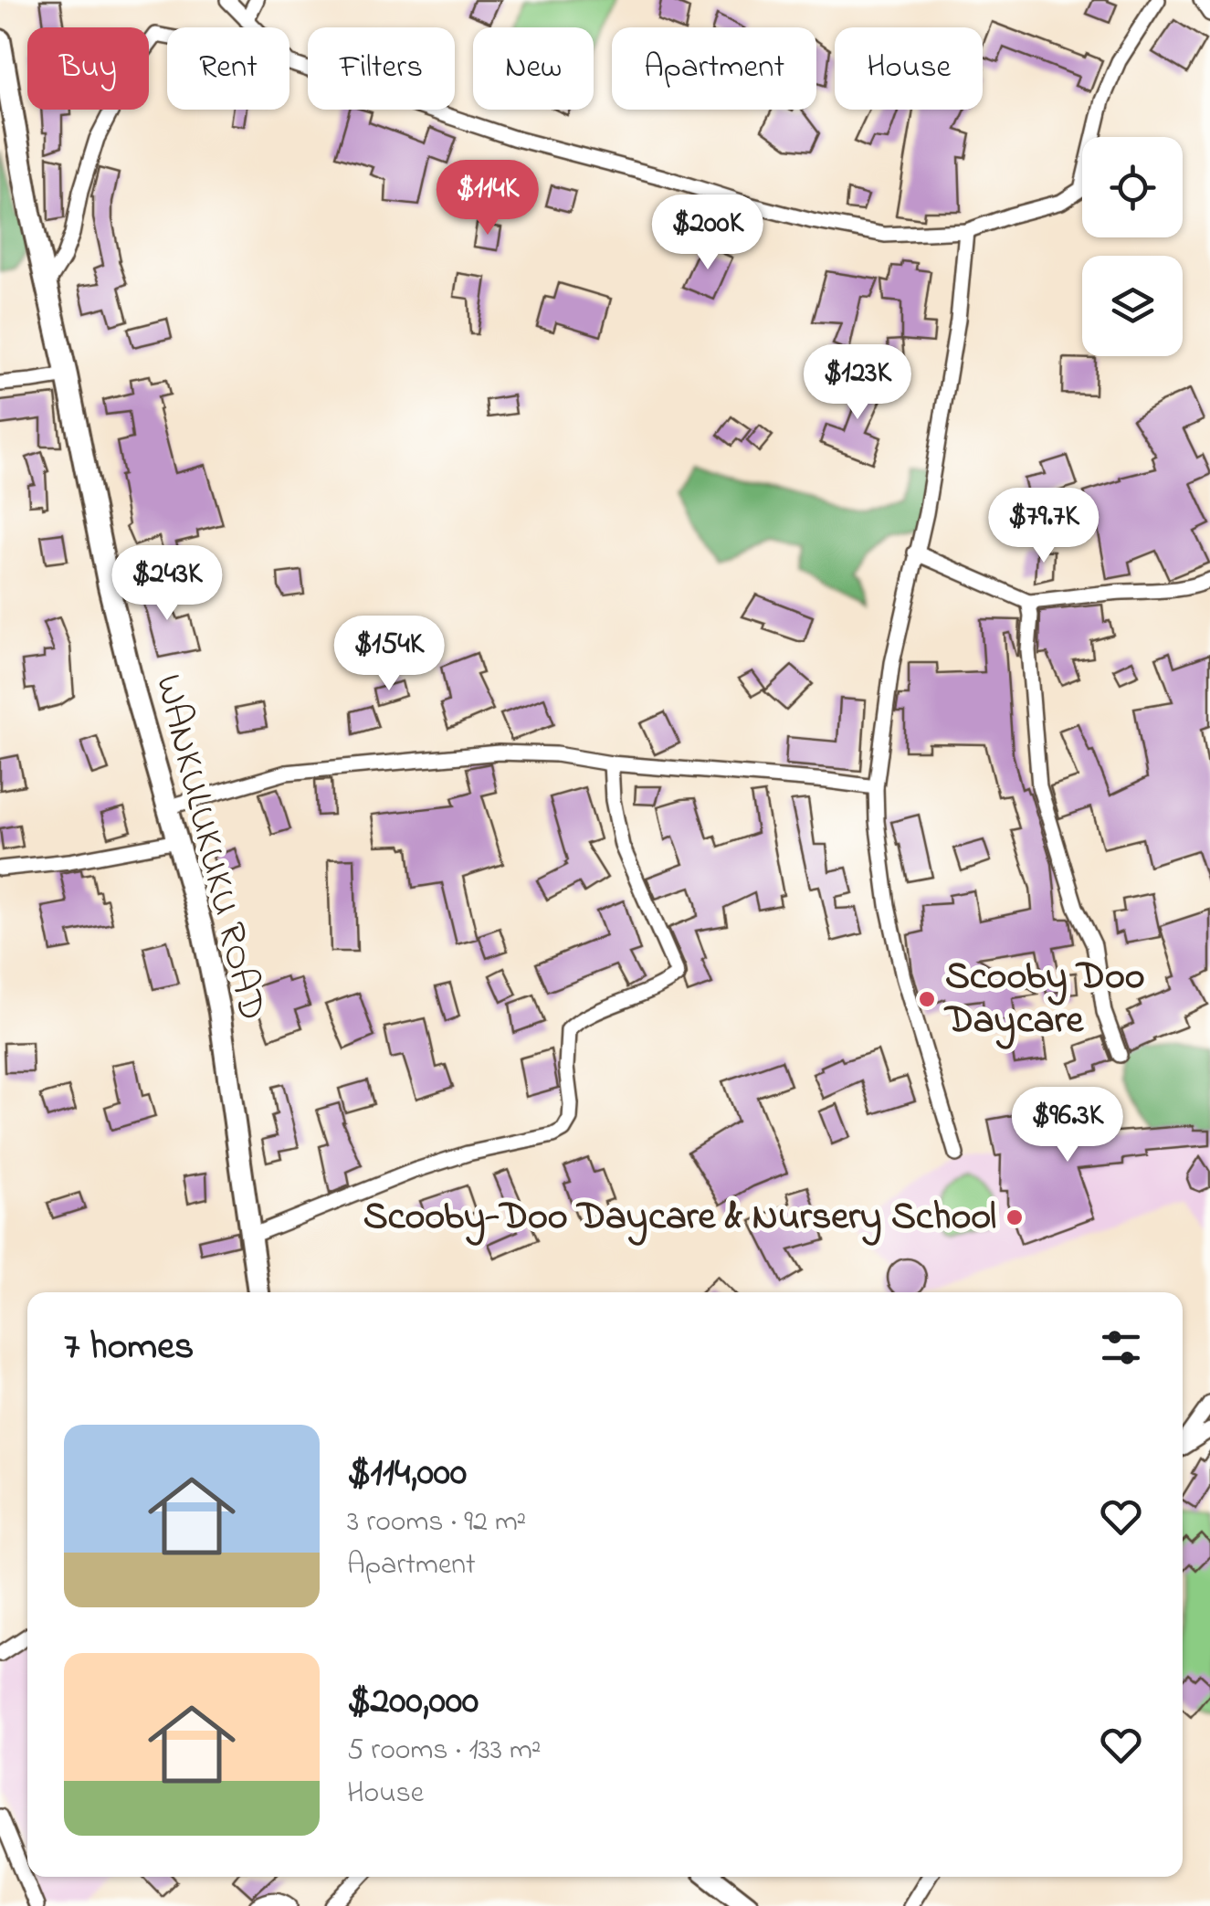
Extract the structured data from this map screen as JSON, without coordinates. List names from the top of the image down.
{
  "streets": {
    "main road": ["WANKULUKUKU ROAD"]
  },
  "places": ["Scooby Doo Daycare", "Scooby-Doo Daycare & Nursery School"],
  "page": {
    "chip": [
      "Buy",
      "Rent",
      "Filters",
      "New",
      "Apartment",
      "House"
    ],
    "price": [
      "$114K",
      "$200K",
      "$123K",
      "$79.7K",
      "$243K",
      "$154K",
      "$96.3K"
    ],
    "heading": "7 homes",
    "list": [
      {
        "name": "$114,000",
        "note": "3 rooms · 92 m² · Apartment"
      },
      {
        "name": "$200,000",
        "note": "5 rooms · 133 m² · House"
      }
    ]
  }
}
